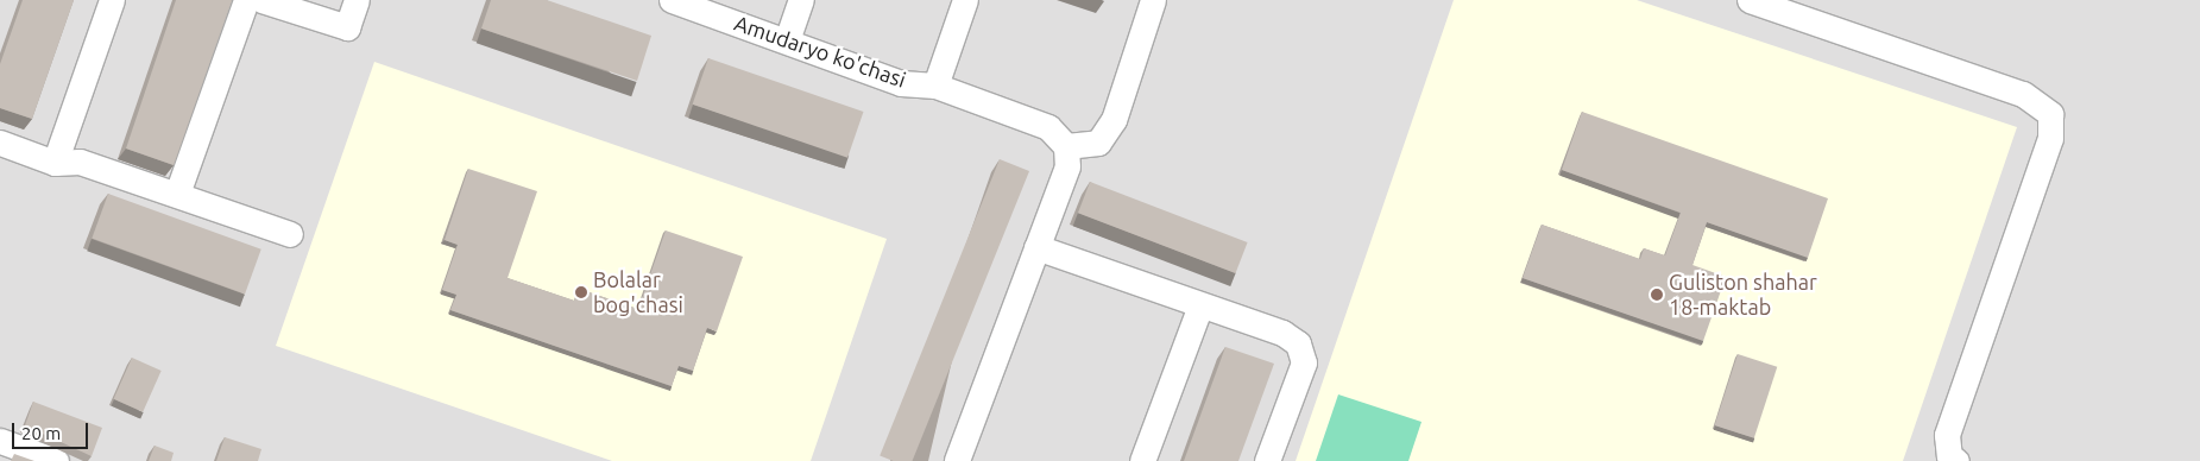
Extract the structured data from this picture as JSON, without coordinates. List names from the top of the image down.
{
  "streets": {
    "street": ["Amudaryo ko'chasi"]
  },
  "places": ["Bolalar bog'chasi", "Guliston shahar 18-maktab"],
  "scale_bar": "20 m"
}
